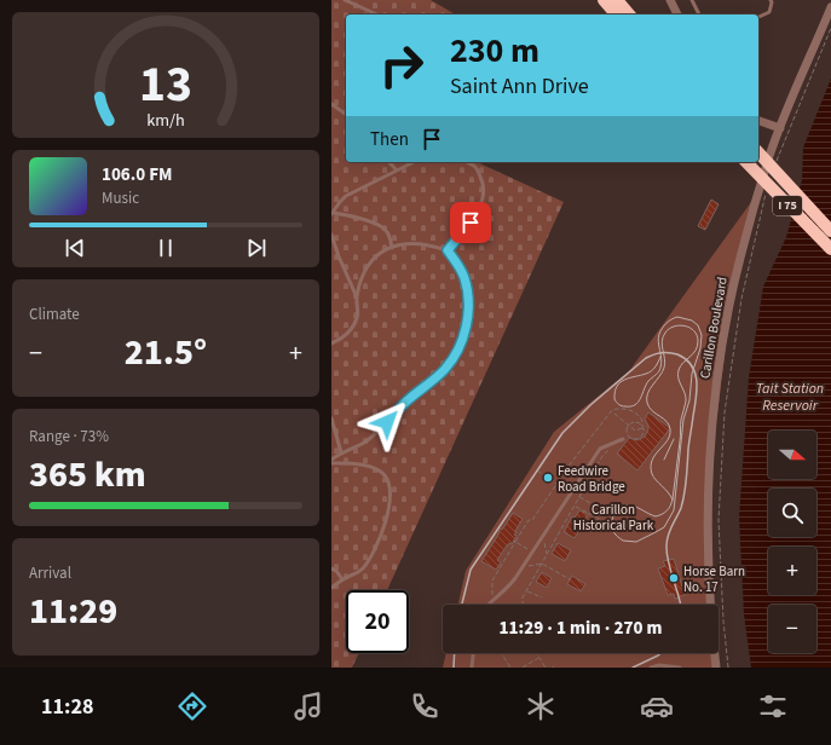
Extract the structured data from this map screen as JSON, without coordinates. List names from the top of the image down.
{
  "streets": {
    "highway": ["I 75"],
    "street": ["Carillon Boulevard"]
  },
  "water": ["Tait Station Reservoir"],
  "parks": ["Carillon Historical Park"],
  "places": ["Feedwire Road Bridge", "Horse Barn No. 17"],
  "north": "right",
  "page": {
    "turn": ["230 m", "Saint Ann Drive"],
    "then": "Then",
    "song": ["106.0 FM", "Music"],
    "tile": [
      "Climate",
      ["Range · 73%", "365 km"],
      ["Arrival", "11:29"]
    ],
    "heat": ["−", "21.5°", "+"],
    "map_buttons": ["+", "−"],
    "limit": "20",
    "trip": "11:29 · 1 min · 270 m",
    "tabs": "11:28",
    "gauge": ["13", "km/h"]
  }
}
